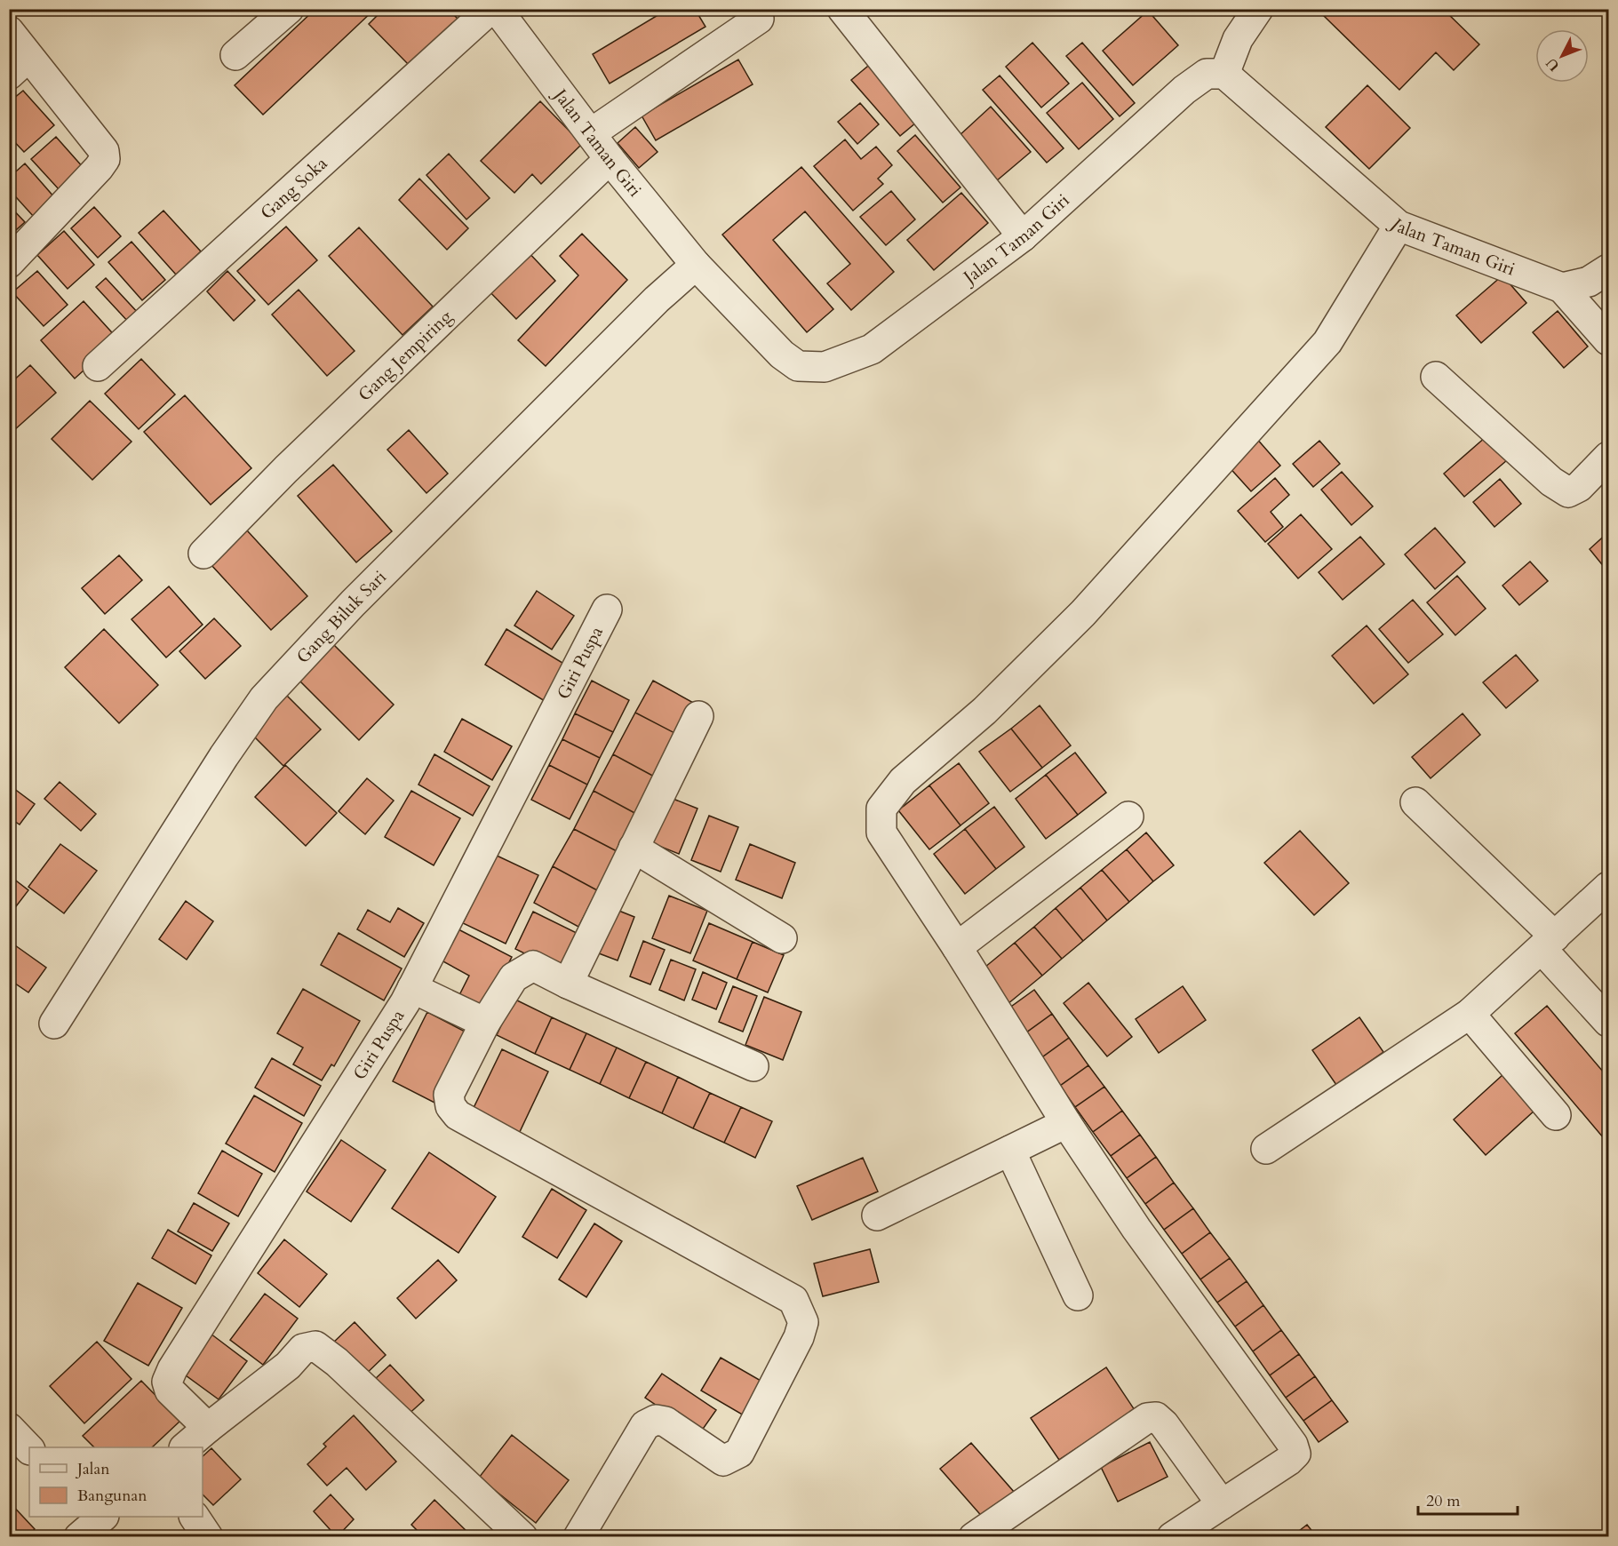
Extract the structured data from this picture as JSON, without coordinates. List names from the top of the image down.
{
  "streets": {
    "street": [
      "Jalan Taman Giri",
      "Gang Soka",
      "Gang Jempiring",
      "Gang Biluk Sari",
      "Giri Puspa"
    ]
  },
  "crossings": [
    ["Jalan Taman Giri", "Gang Jempiring"],
    ["Jalan Taman Giri", "Gang Biluk Sari"]
  ],
  "legend": ["Jalan", "Bangunan"],
  "scale_bar": "20 m",
  "north": "bottom left"
}
